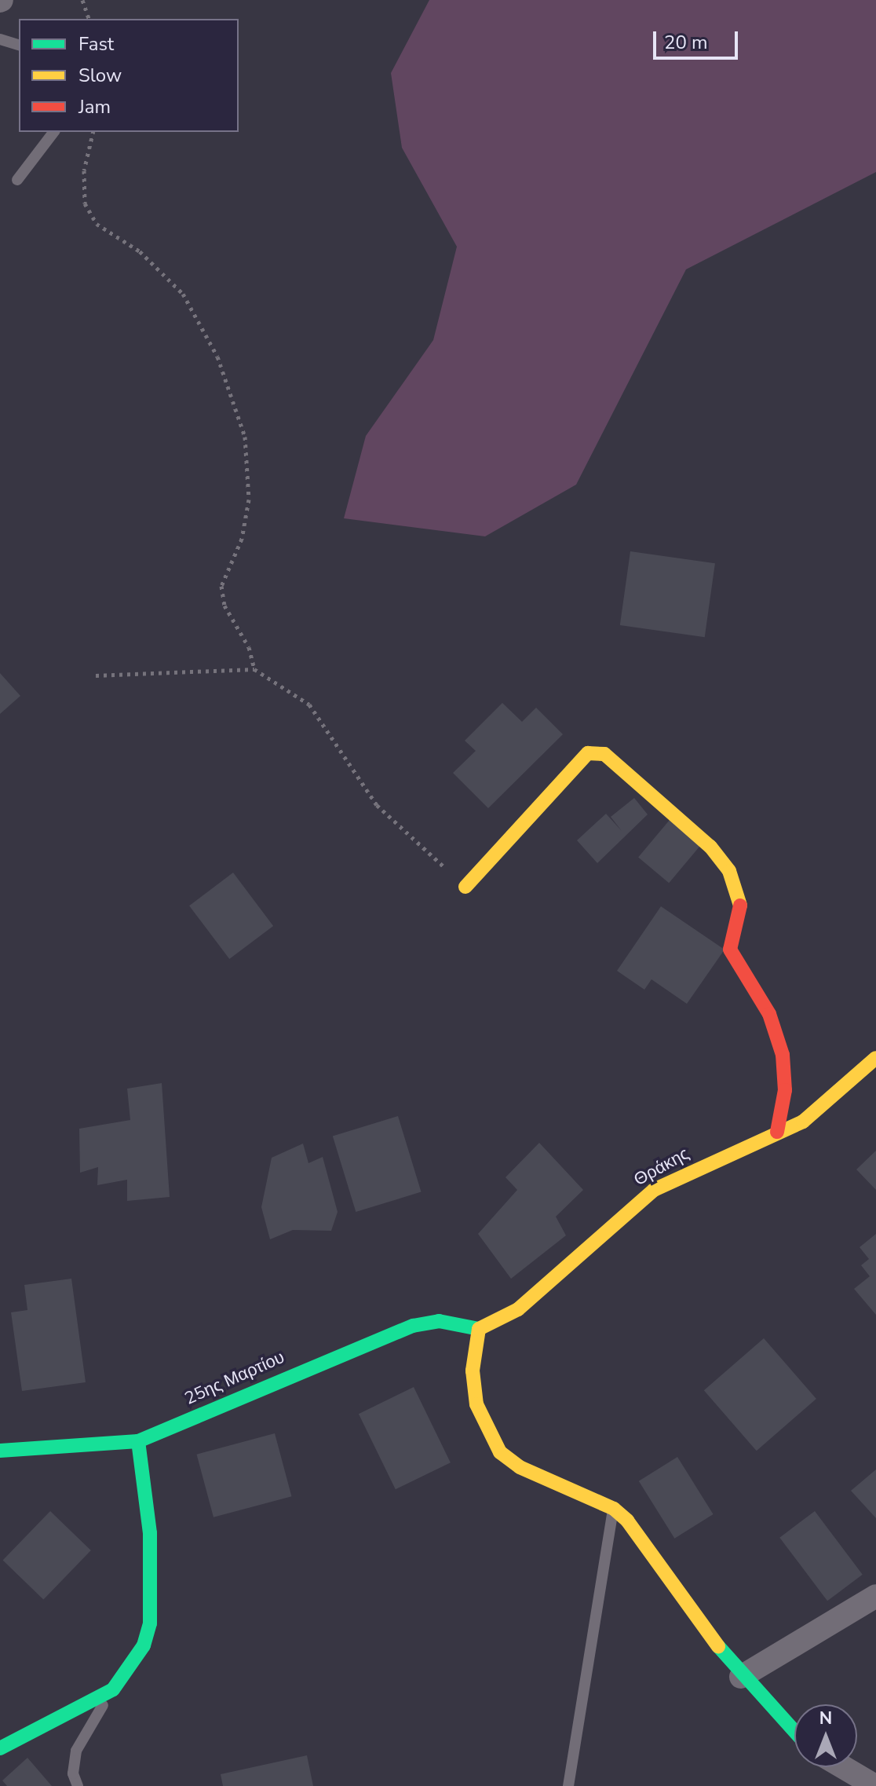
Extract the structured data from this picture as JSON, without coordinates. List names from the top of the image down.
{
  "streets": {
    "street": ["Θράκης", "25ης Μαρτίου"]
  },
  "crossings": [
    ["Θράκης", "25ης Μαρτίου"]
  ],
  "legend": ["Fast", "Slow", "Jam"],
  "scale_bar": "20 m",
  "north": "top"
}
